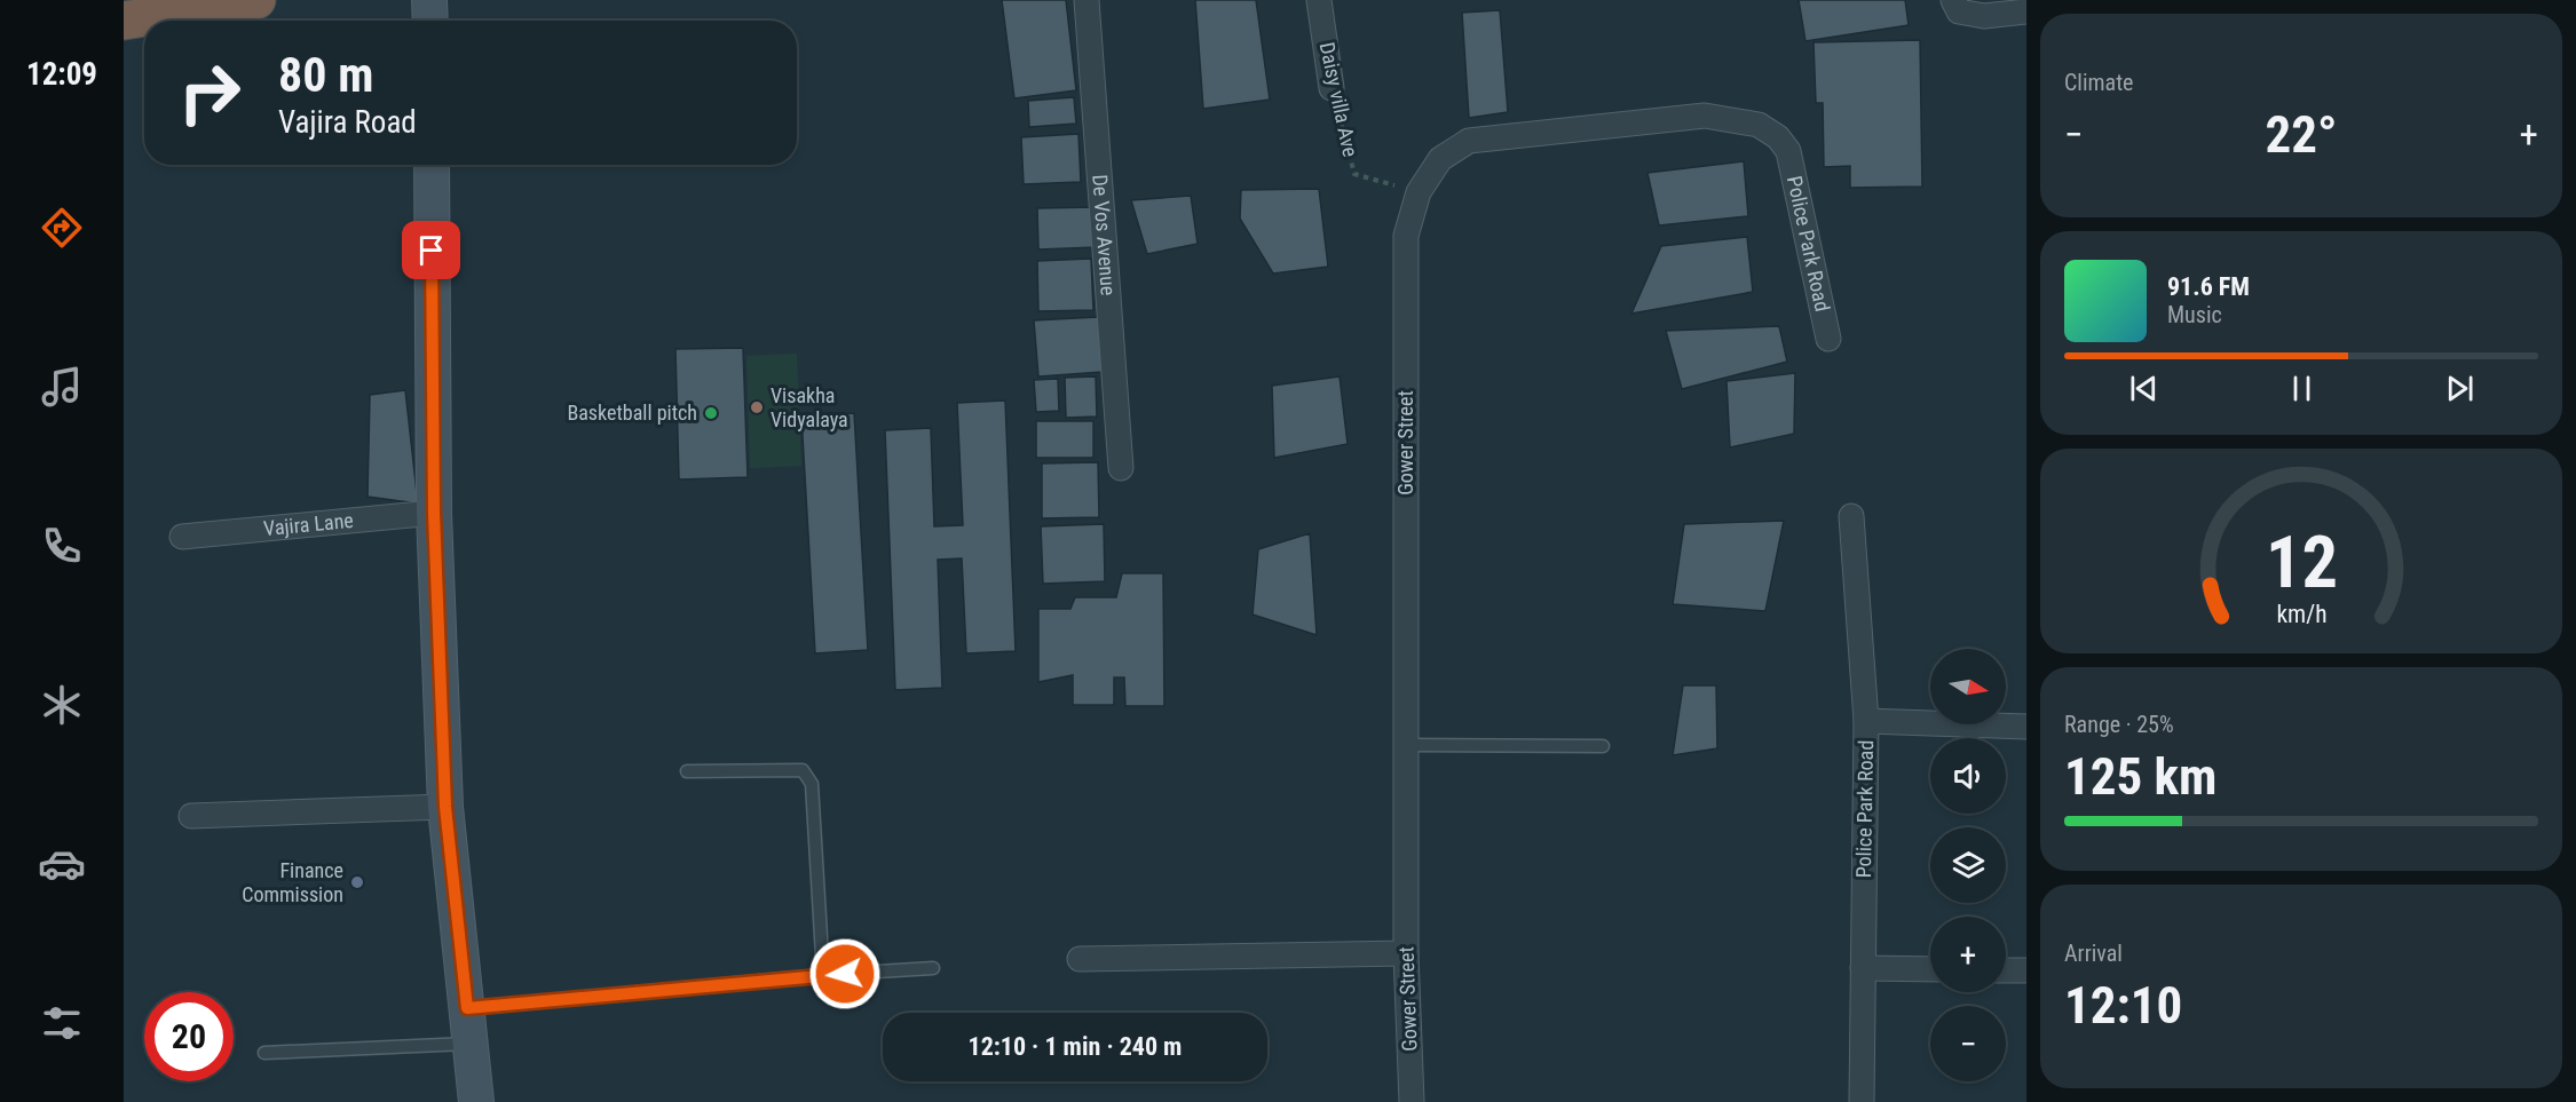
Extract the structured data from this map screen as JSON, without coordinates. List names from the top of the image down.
{
  "streets": {
    "street": [
      "Daisy villa Ave",
      "De Vos Avenue",
      "Police Park Road",
      "Gower Street",
      "Vajira Lane"
    ]
  },
  "crossings": [
    ["Daisy villa Ave", "Gower Street"],
    ["Police Park Road", "Gower Street"]
  ],
  "places": ["Visakha Vidyalaya", "Basketball pitch", "Finance Commission"],
  "north": "right",
  "page": {
    "tabs": "12:09",
    "tile": [
      "Climate",
      ["Range · 25%", "125 km"],
      ["Arrival", "12:10"]
    ],
    "turn": ["80 m", "Vajira Road"],
    "heat": ["−", "22°", "+"],
    "song": ["91.6 FM", "Music"],
    "map_buttons": ["+", "−"],
    "limit": "20",
    "trip": "12:10 · 1 min · 240 m",
    "gauge": ["12", "km/h"]
  }
}
